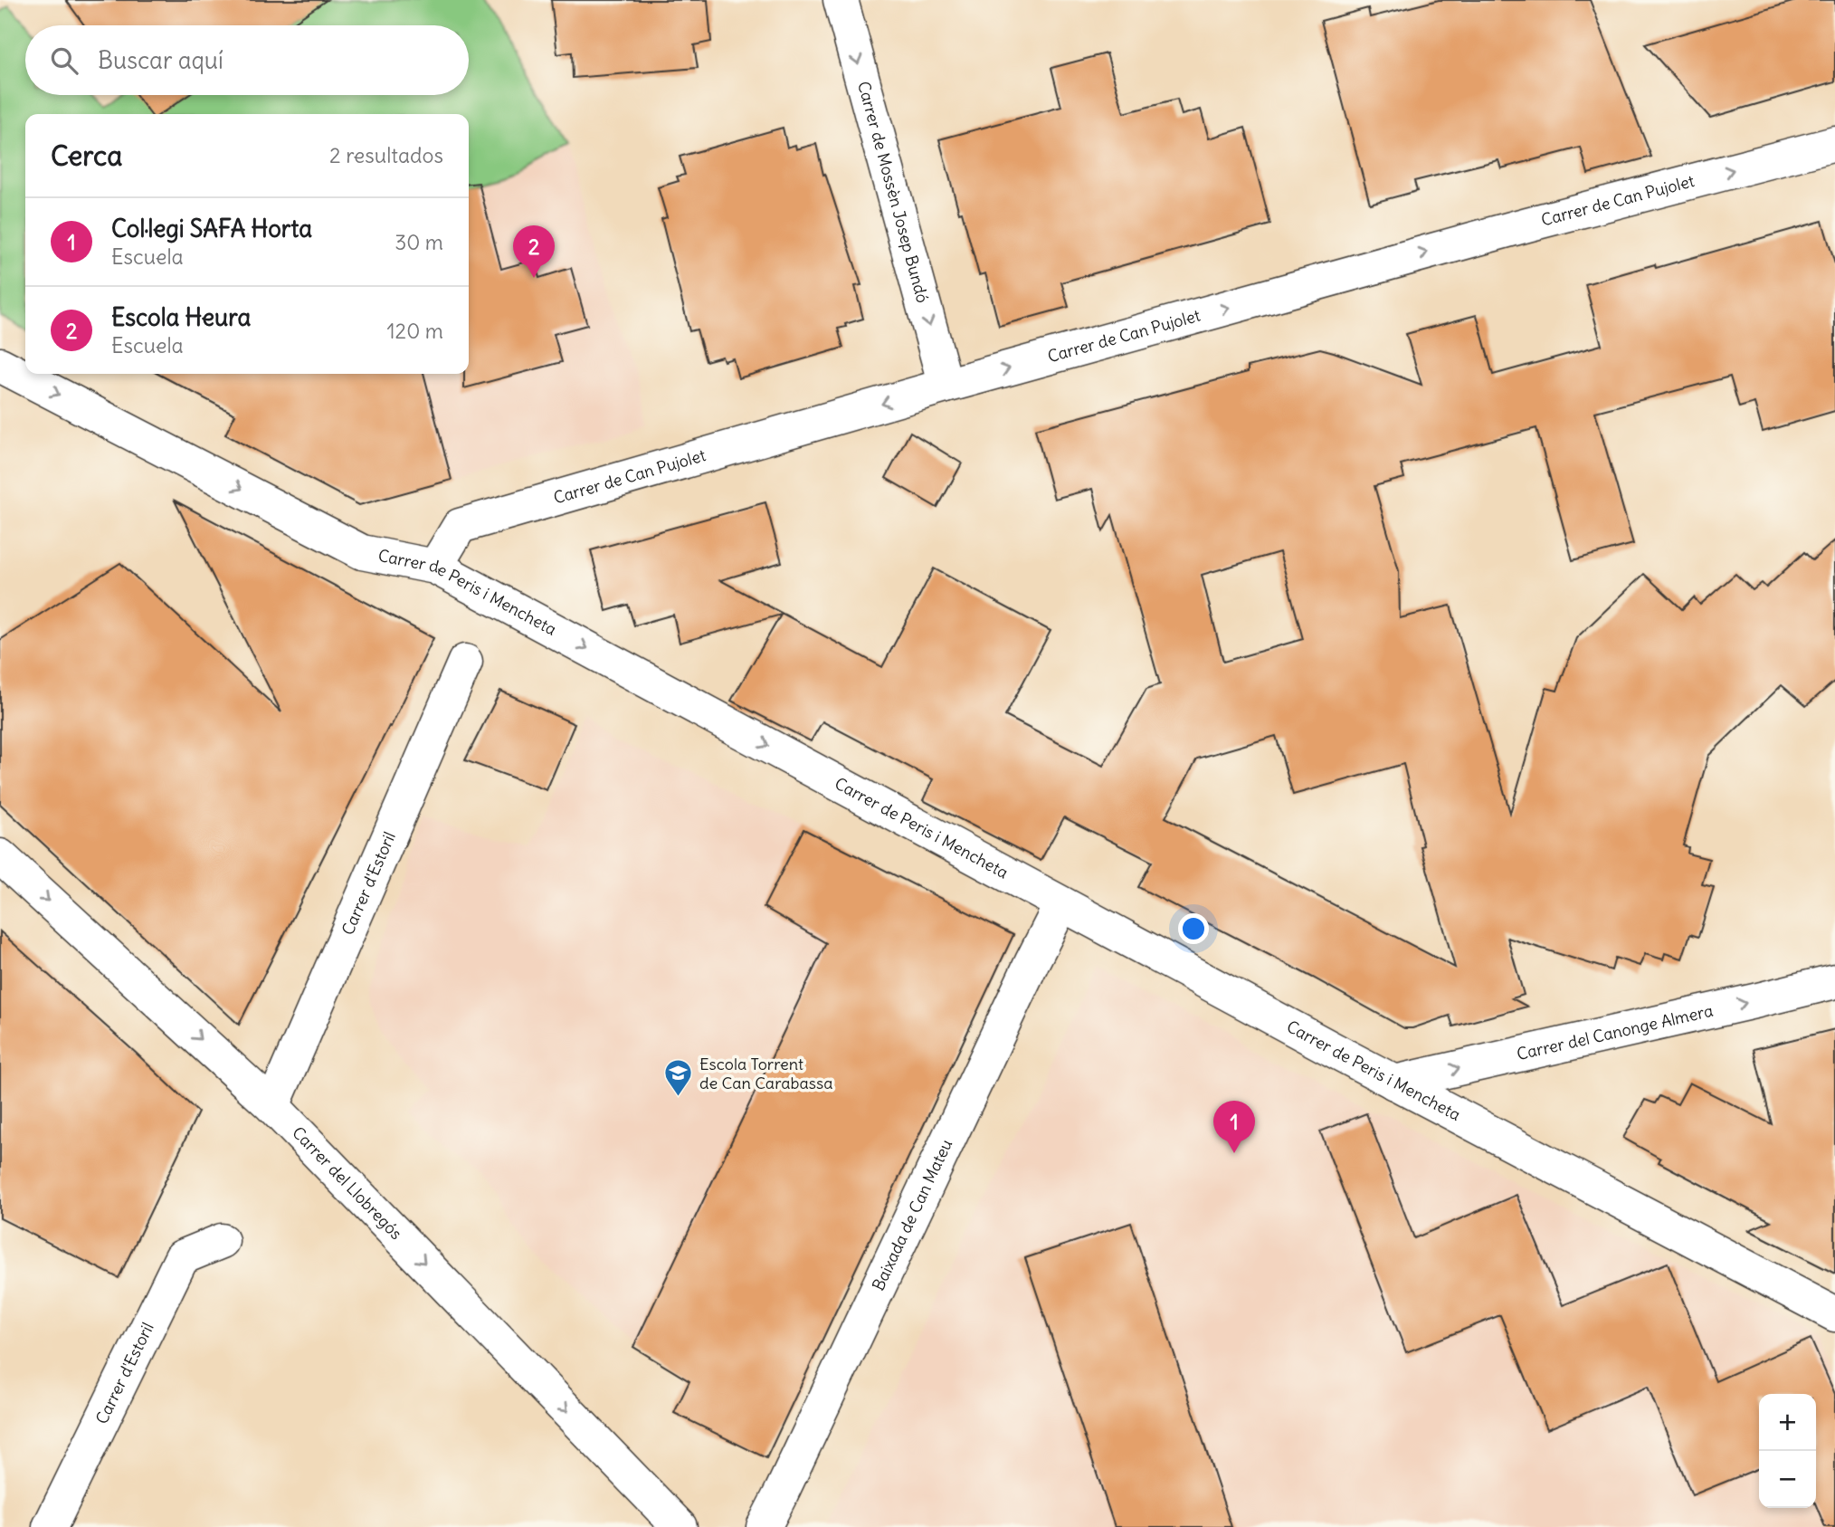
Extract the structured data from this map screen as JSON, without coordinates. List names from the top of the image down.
{
  "streets": {
    "street": [
      "Carrer de Mossèn Josep Bundó",
      "Carrer de Can Pujolet",
      "Carrer de Peris i Mencheta",
      "Carrer d'Estoril",
      "Carrer del Canonge Almera",
      "Carrer del Llobregós",
      "Baixada de Can Mateu"
    ]
  },
  "crossings": [
    ["Carrer de Mossèn Josep Bundó", "Carrer de Can Pujolet"],
    ["Carrer de Can Pujolet", "Carrer de Peris i Mencheta"],
    ["Carrer de Peris i Mencheta", "Carrer del Canonge Almera"],
    ["Carrer de Peris i Mencheta", "Baixada de Can Mateu"],
    ["Carrer d'Estoril", "Carrer del Llobregós"]
  ],
  "one_way": [
    "Carrer de Mossèn Josep Bundó",
    "Carrer de Peris i Mencheta",
    "Carrer del Canonge Almera",
    "Carrer del Llobregós"
  ],
  "places": {
    "school or university": ["Escola Torrent de Can Carabassa"]
  },
  "page": {
    "search": "Buscar aquí",
    "heading": ["Cerca", "2 resultados"],
    "list": [
      {
        "mark": "1",
        "name": "Col·legi SAFA Horta",
        "note": "Escuela",
        "value": "30 m"
      },
      {
        "mark": "2",
        "name": "Escola Heura",
        "note": "Escuela",
        "value": "120 m"
      }
    ],
    "pins": ["2", "1"],
    "map_buttons": ["+", "−"]
  }
}
